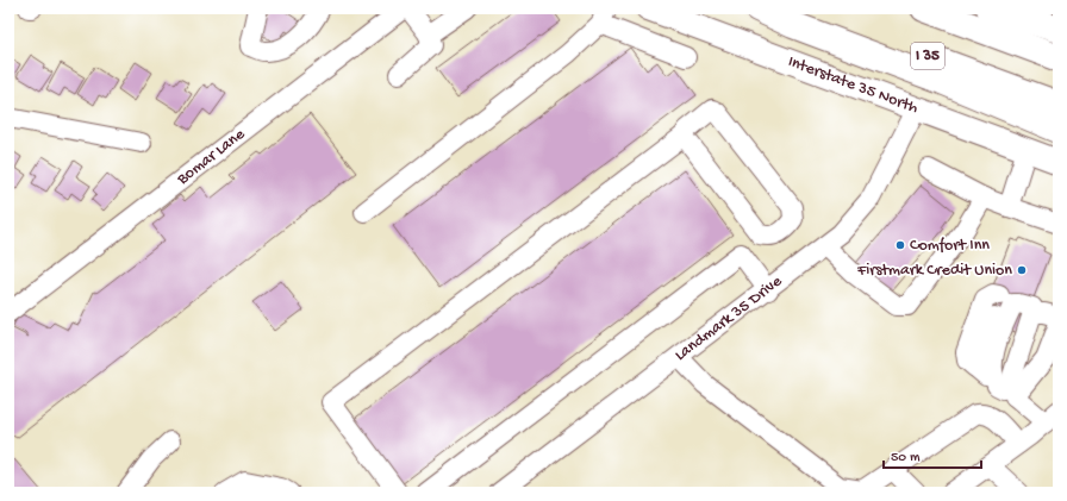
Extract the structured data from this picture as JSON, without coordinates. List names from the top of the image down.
{
  "streets": {
    "highway": ["I 35"],
    "main road": ["Interstate 35 North"],
    "street": ["Bomar Lane", "Landmark 35 Drive"]
  },
  "crossings": [
    ["Interstate 35 North", "Landmark 35 Drive"]
  ],
  "places": ["Comfort Inn", "Firstmark Credit Union"],
  "scale_bar": "50 m"
}
